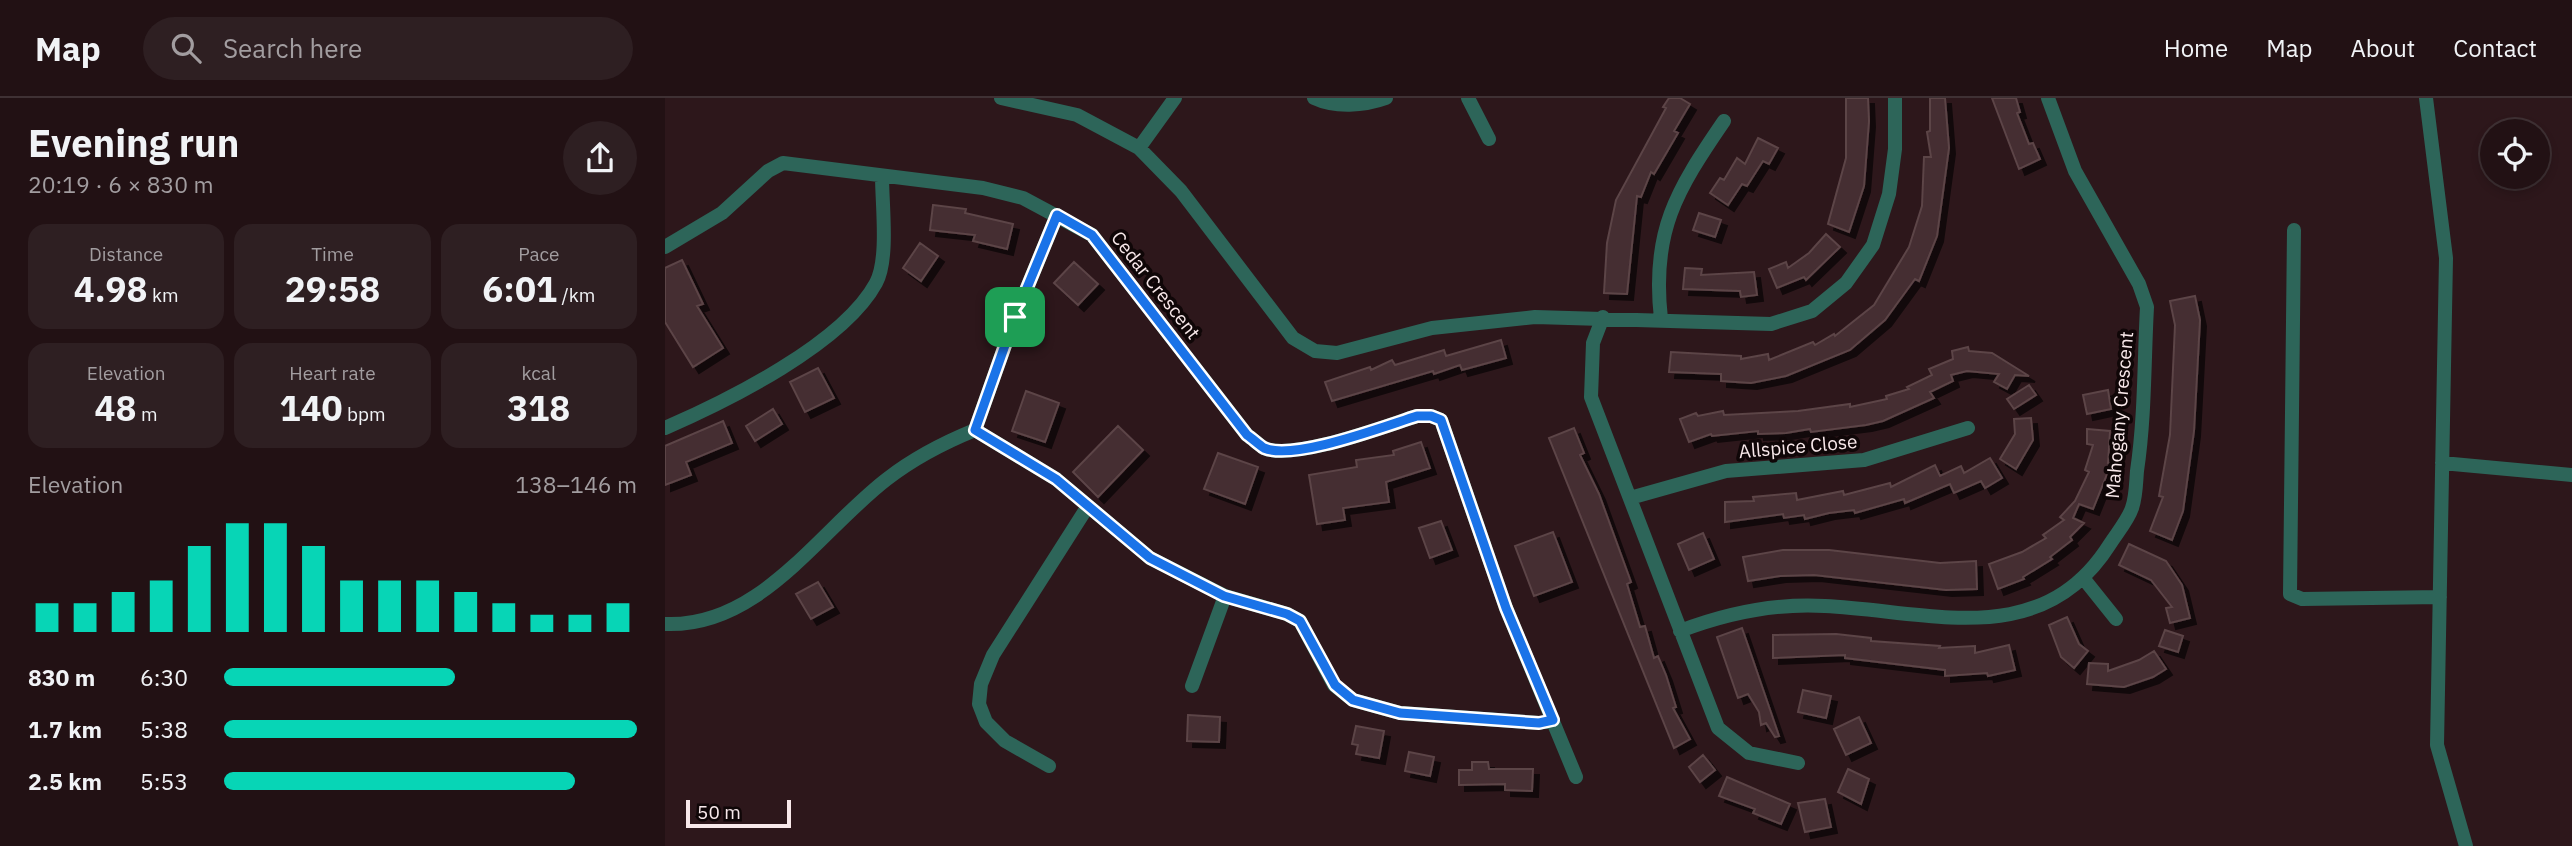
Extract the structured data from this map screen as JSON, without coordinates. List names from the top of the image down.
{
  "streets": {
    "street": ["Cedar Crescent", "Mahogany Crescent", "Allspice Close"]
  },
  "scale_bar": "50 m",
  "page": {
    "header": "Map",
    "search": "Search here",
    "nav": [
      "Home",
      "Map",
      "About",
      "Contact"
    ],
    "heading": ["Evening run", "20:19 · 6 × 830 m"],
    "stats": [
      ["Distance", "4.98 km"],
      ["Time", "29:58"],
      ["Pace", "6:01 /km"],
      ["Elevation", "48 m"],
      ["Heart rate", "140 bpm"],
      ["kcal", "318"]
    ],
    "chart": ["Elevation", "138–146 m"],
    "list": [
      {
        "name": "830 m",
        "note": "6:30"
      },
      {
        "name": "1.7 km",
        "note": "5:38"
      },
      {
        "name": "2.5 km",
        "note": "5:53"
      }
    ],
    "scale": "50 m"
  }
}
